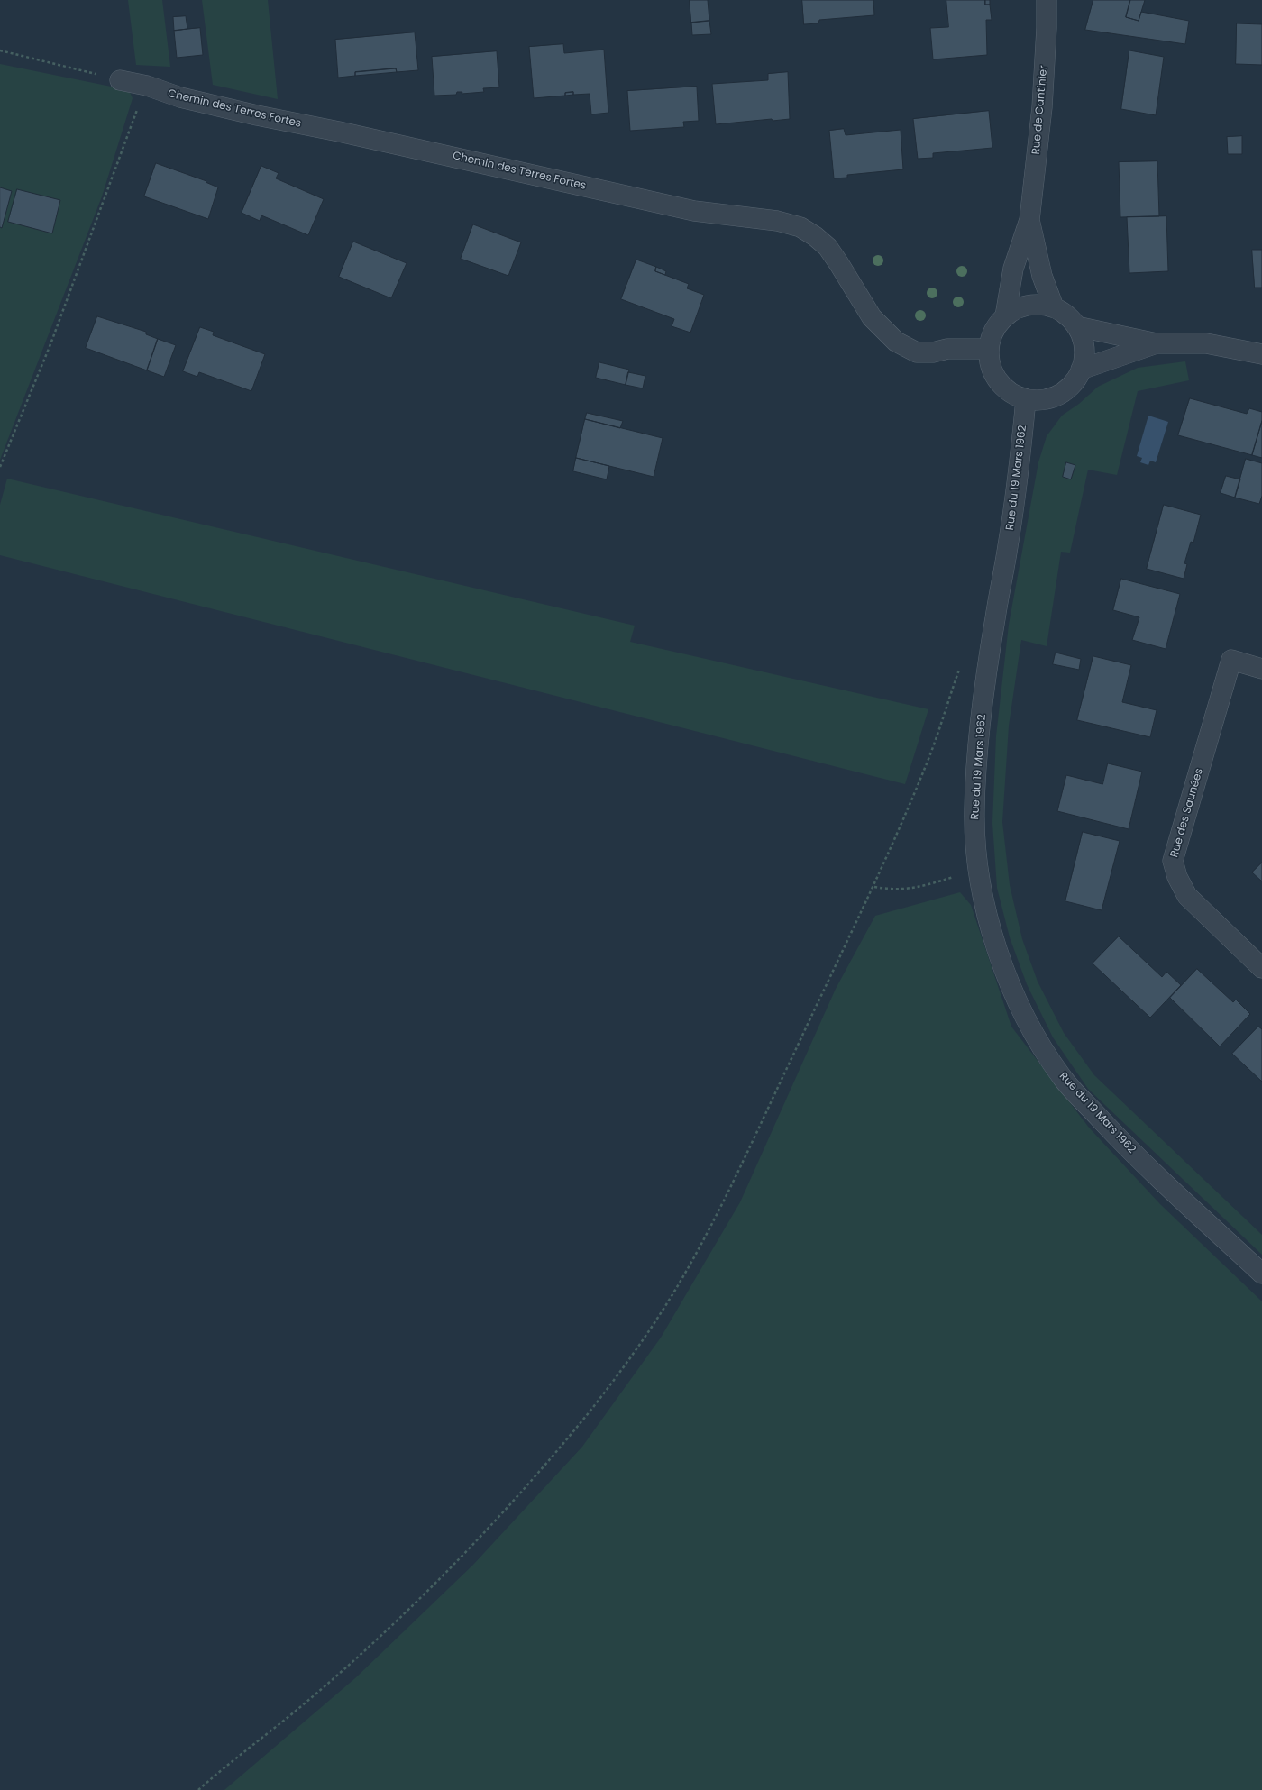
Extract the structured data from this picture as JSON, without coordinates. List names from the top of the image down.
{
  "streets": {
    "street": [
      "Chemin des Terres Fortes",
      "Rue de Cantinier",
      "Rue du 19 Mars 1962",
      "Rue des Saunées"
    ]
  },
  "crossings": [
    ["Chemin des Terres Fortes", "Rue de Cantinier"],
    ["Chemin des Terres Fortes", "Rue du 19 Mars 1962"],
    ["Rue de Cantinier", "Rue du 19 Mars 1962"]
  ]
}
